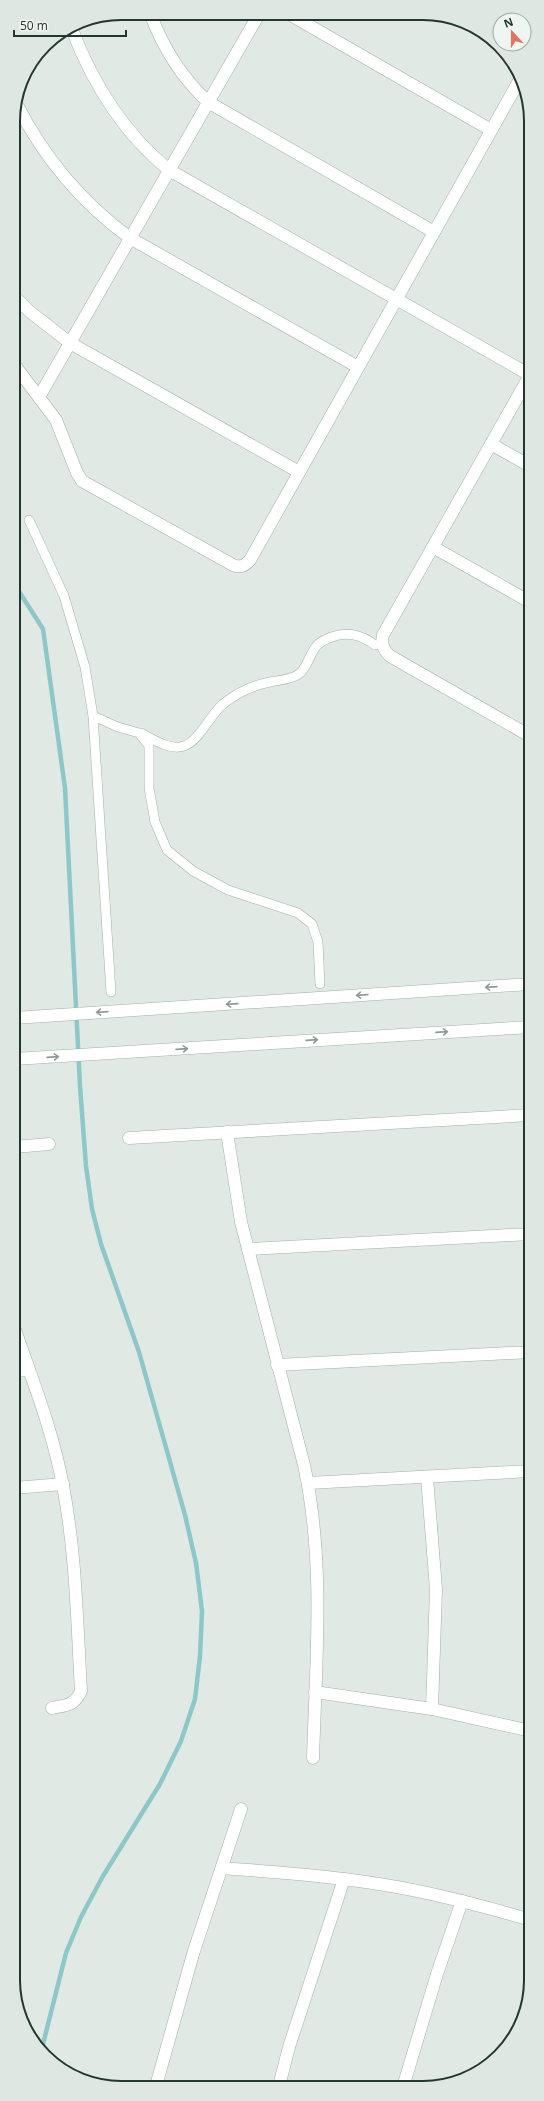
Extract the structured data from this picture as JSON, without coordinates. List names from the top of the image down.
{
  "scale_bar": "50 m",
  "north": "top"
}
